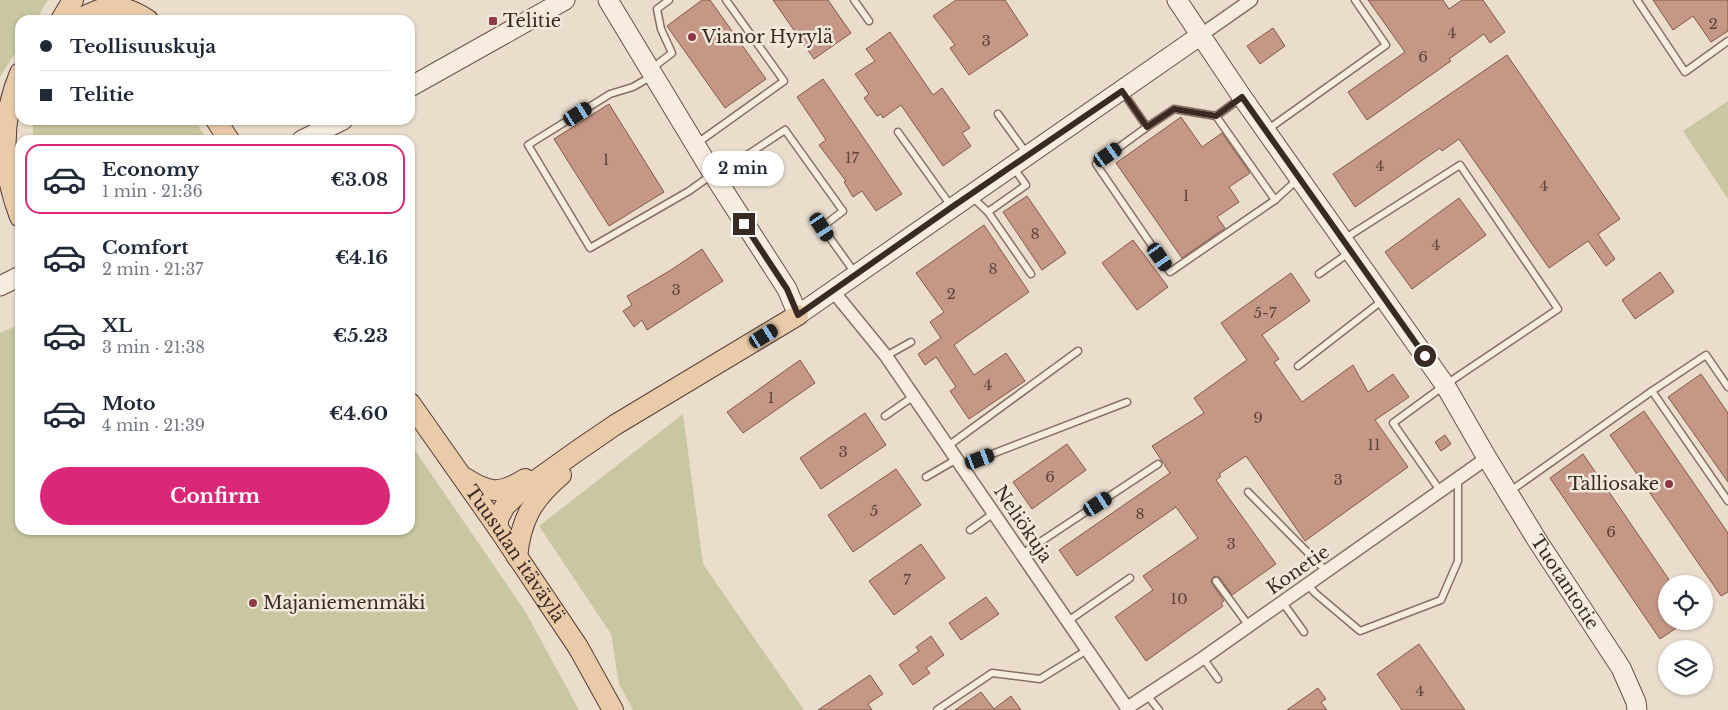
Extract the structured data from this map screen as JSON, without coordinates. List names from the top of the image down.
{
  "streets": {
    "main road": ["Tuusulan itäväylä"],
    "street": ["Neliökuja", "Konetie", "Tuotantotie"]
  },
  "crossings": [
    ["Neliökuja", "Konetie"],
    ["Konetie", "Tuotantotie"]
  ],
  "places": {
    "transit": ["Telitie"],
    "other": ["Vianor Hyrylä", "Talliosake", "Majaniemenmäki"]
  },
  "house_numbers": [
    "2",
    "4",
    "3",
    "6",
    "17",
    "1",
    "4",
    "4",
    "1",
    "8",
    "4",
    "8",
    "3",
    "2",
    "5-7",
    "4",
    "1",
    "9",
    "11",
    "3",
    "6",
    "3",
    "5",
    "8",
    "6",
    "3",
    "7",
    "10",
    "4"
  ],
  "page": {
    "banner": ["Teollisuuskuja", "Telitie"],
    "list": [
      {
        "name": "Economy",
        "note": "1 min · 21:36",
        "value": "€3.08"
      },
      {
        "name": "Comfort",
        "note": "2 min · 21:37",
        "value": "€4.16"
      },
      {
        "name": "XL",
        "note": "3 min · 21:38",
        "value": "€5.23"
      },
      {
        "name": "Moto",
        "note": "4 min · 21:39",
        "value": "€4.60"
      }
    ],
    "bubble": "2 min",
    "buttons": "Confirm"
  }
}
